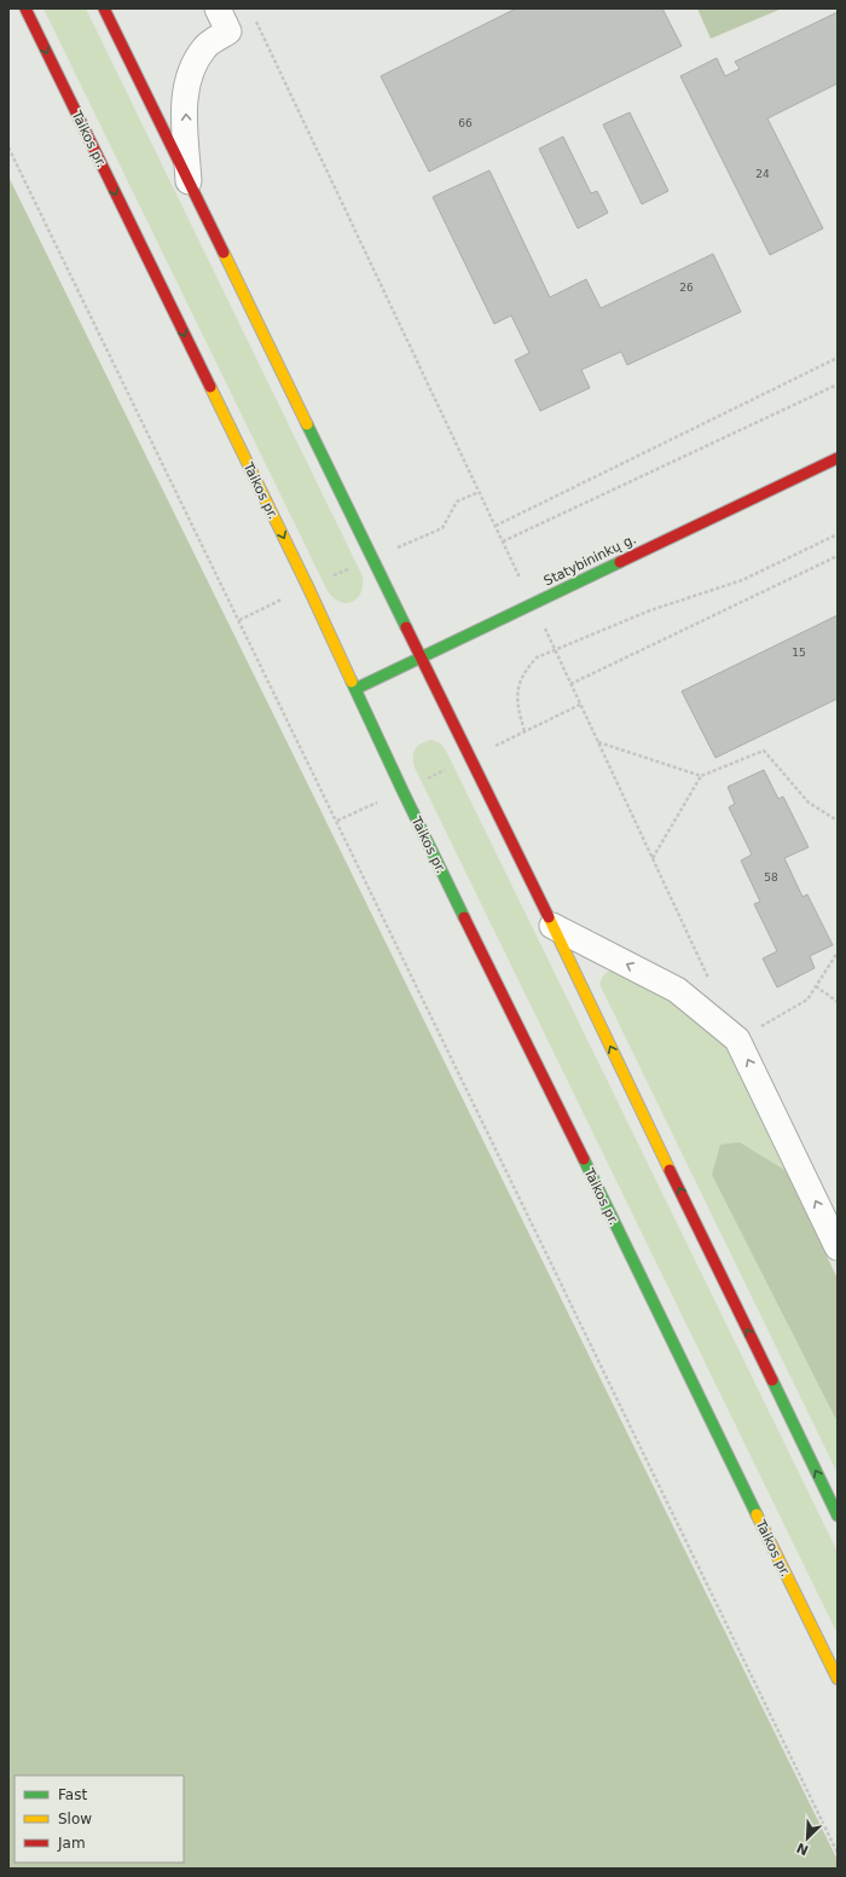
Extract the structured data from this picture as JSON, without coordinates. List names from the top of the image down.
{
  "streets": {
    "main road": ["Taikos pr.", "Statybininkų g."]
  },
  "crossings": [
    ["Taikos pr.", "Statybininkų g."]
  ],
  "house_numbers": [
    "66",
    "24",
    "26",
    "15",
    "58"
  ],
  "legend": ["Fast", "Slow", "Jam"],
  "north": "bottom left"
}
